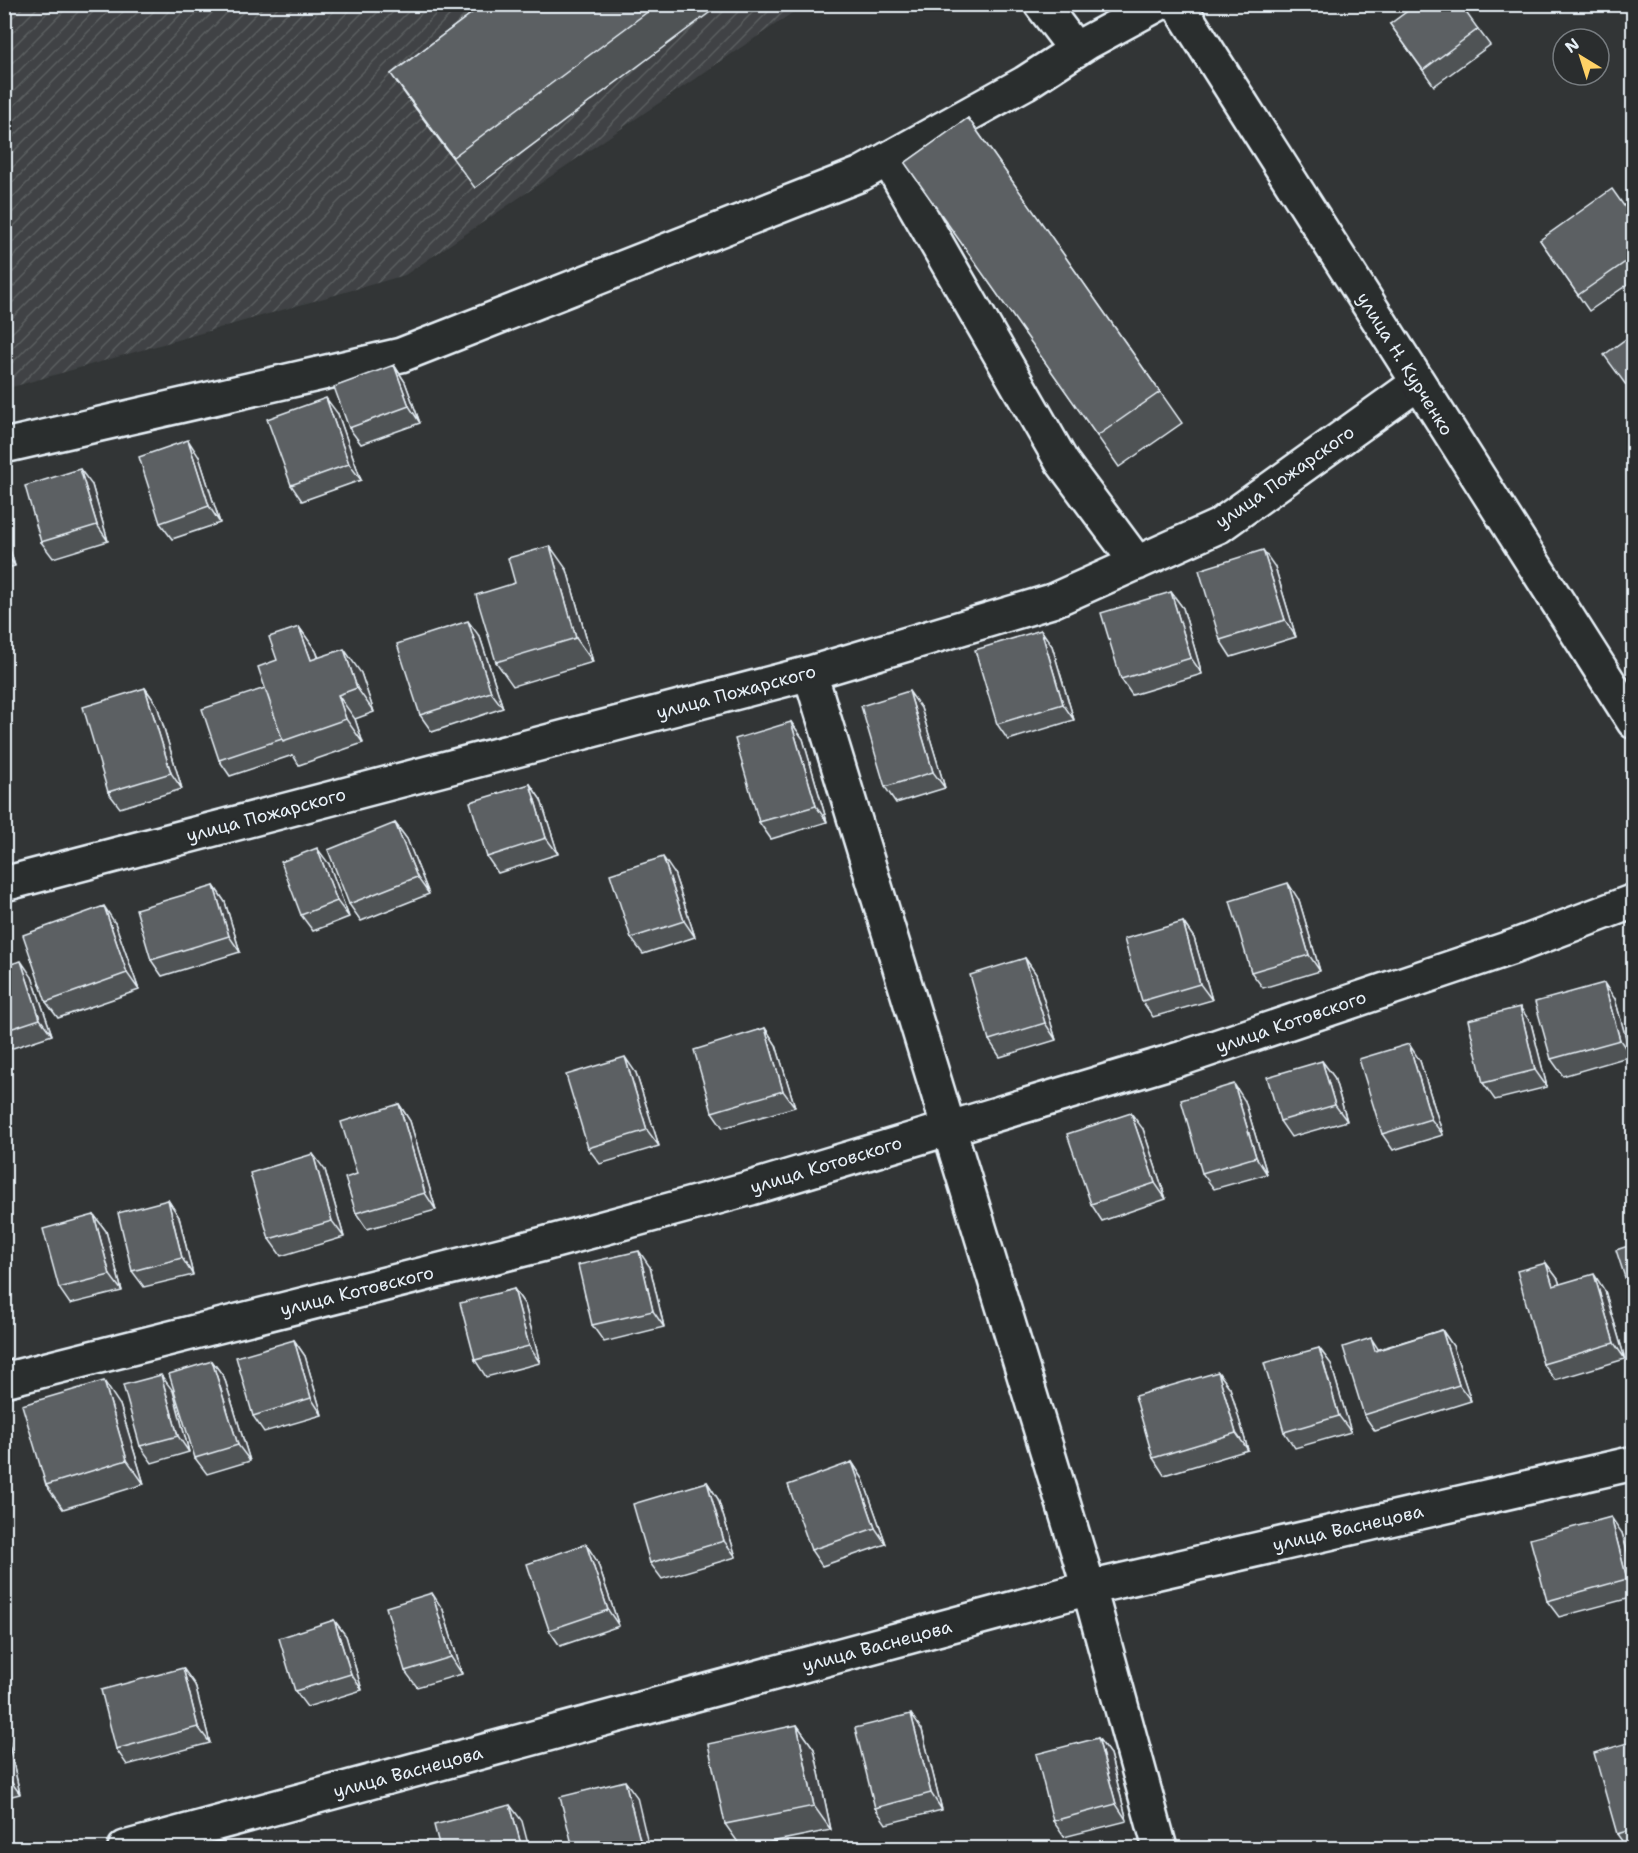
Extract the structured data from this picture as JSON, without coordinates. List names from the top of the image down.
{
  "streets": {
    "street": [
      "улица Н. Курченко",
      "улица Пожарского",
      "улица Котовского",
      "улица Васнецова"
    ]
  },
  "crossings": [
    ["улица Н. Курченко", "улица Пожарского"]
  ],
  "north": "top left"
}
